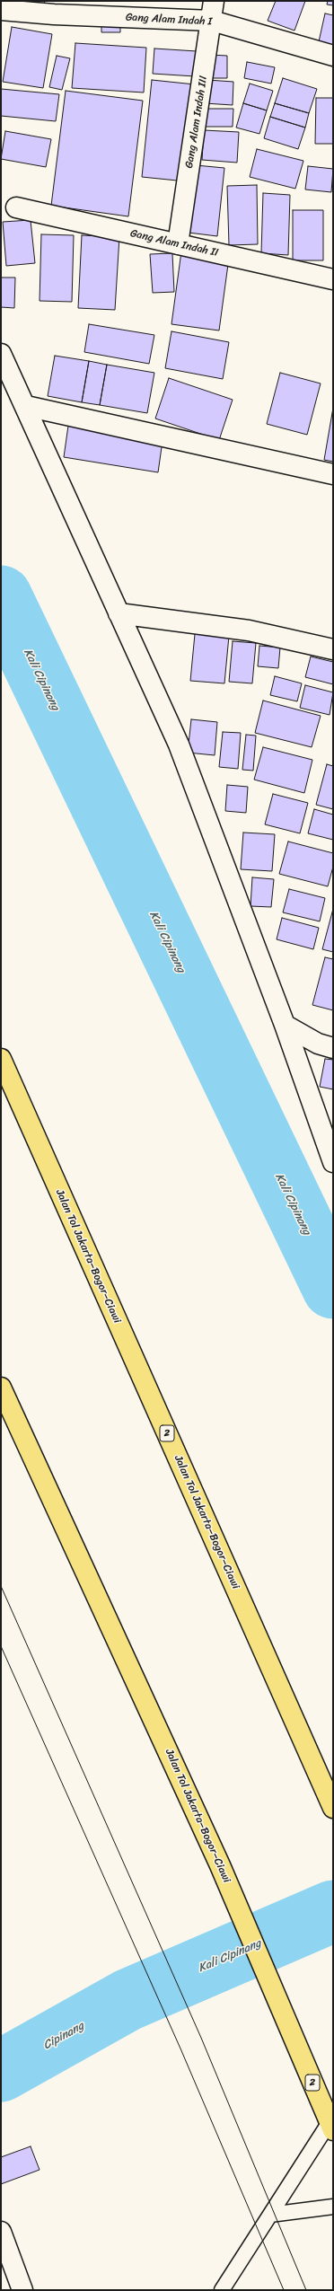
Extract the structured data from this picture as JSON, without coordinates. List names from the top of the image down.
{
  "streets": {
    "highway": ["Jalan Tol Jakarta–Bogor–Ciawi", "2"],
    "street": ["Gang Alam Indah I", "Gang Alam Indah III", "Gang Alam Indah II"]
  },
  "crossings": [
    ["Gang Alam Indah I", "Gang Alam Indah III"],
    ["Gang Alam Indah III", "Gang Alam Indah II"]
  ],
  "water": ["Kali Cipinang", "Cipinang"]
}
